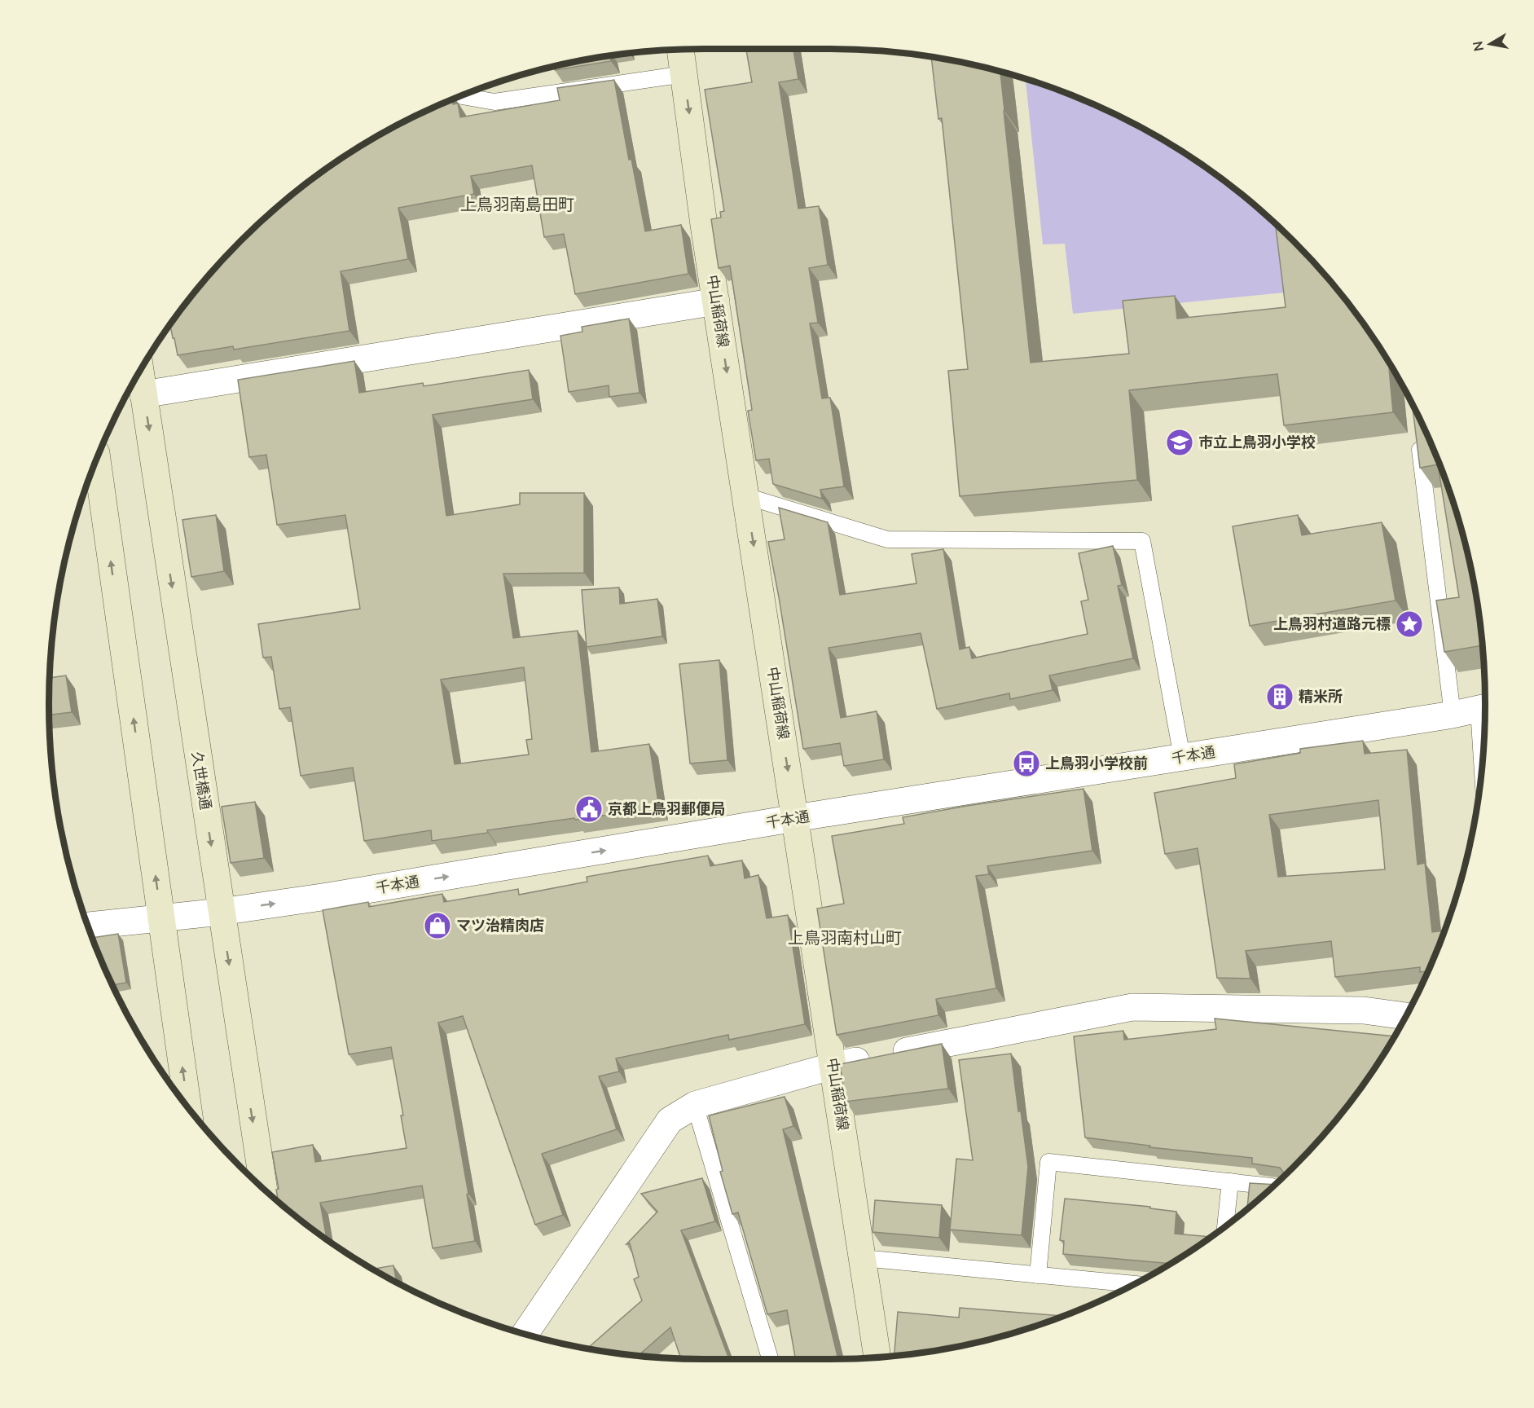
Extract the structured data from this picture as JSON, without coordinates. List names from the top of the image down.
{
  "streets": {
    "street": ["中山稲荷線", "千本通", "久世橋通"]
  },
  "crossings": [
    ["中山稲荷線", "千本通"],
    ["千本通", "久世橋通"]
  ],
  "one_way": ["中山稲荷線", "千本通"],
  "districts": ["上鳥羽南島田町", "上鳥羽南村山町"],
  "places": {
    "school or university": ["市立上鳥羽小学校"],
    "place": ["上鳥羽村道路元標"],
    "building": ["精米所"],
    "bus stop": ["上鳥羽小学校前"],
    "public building": ["京都上鳥羽郵便局"],
    "shop": ["マツ治精肉店"]
  },
  "north": "left"
}
